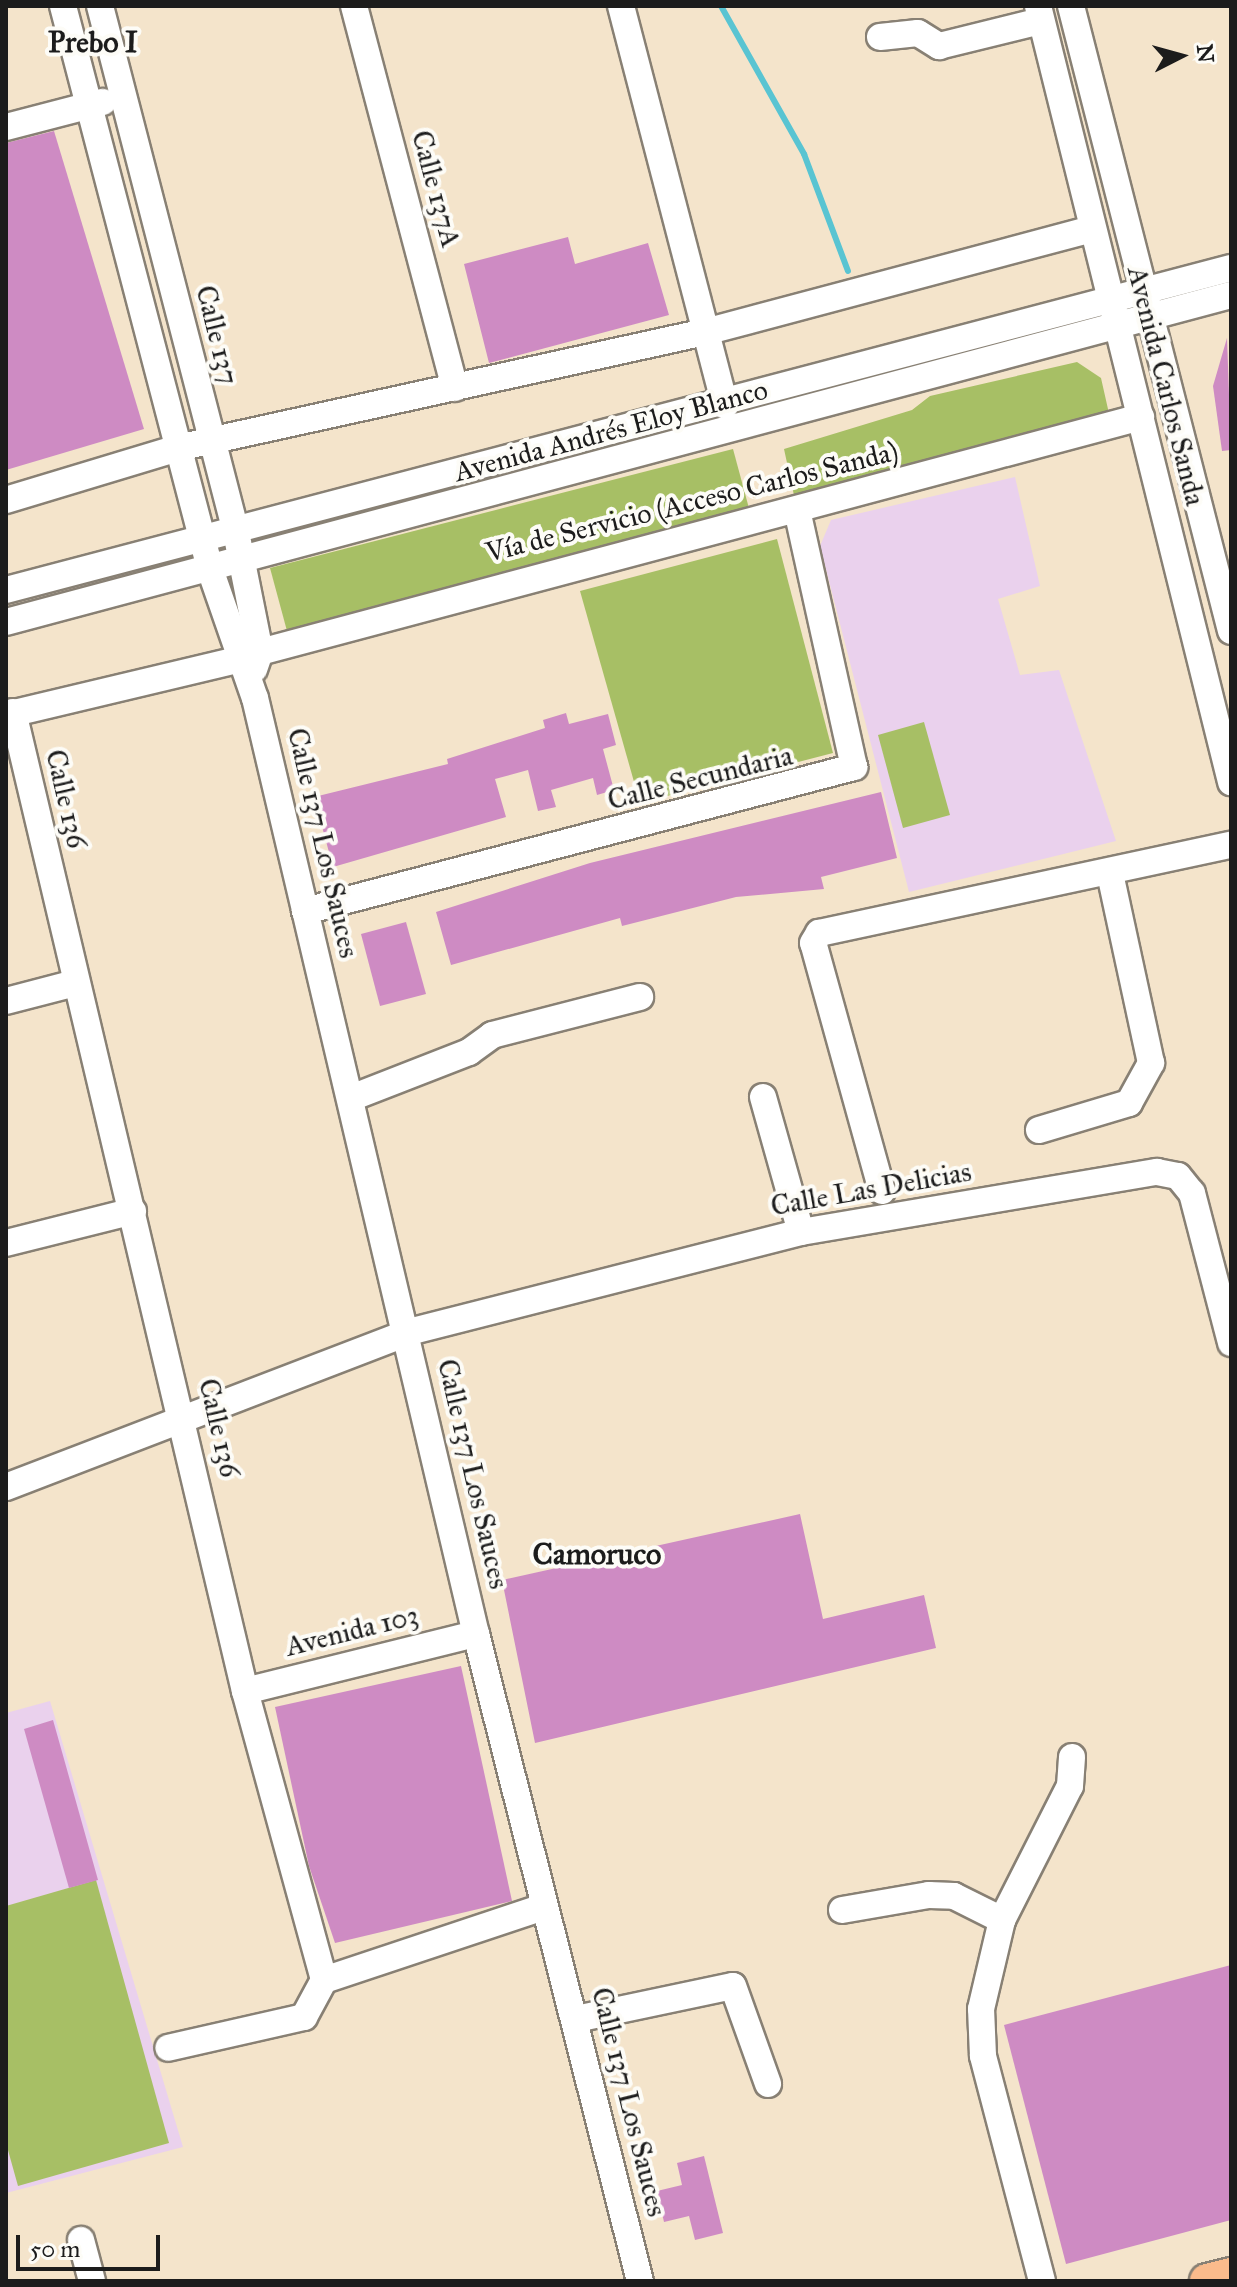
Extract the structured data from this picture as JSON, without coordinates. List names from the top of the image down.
{
  "streets": {
    "street": [
      "Calle 137A",
      "Calle 137",
      "Avenida Carlos Sanda",
      "Avenida Andrés Eloy Blanco",
      "Vía de Servicio (Acceso Carlos Sanda)",
      "Calle Secundaria",
      "Calle 136",
      "Calle 137 Los Sauces",
      "Calle Las Delicias",
      "Avenida 103"
    ]
  },
  "crossings": [
    ["Calle 137", "Avenida Andrés Eloy Blanco"],
    ["Calle 137", "Vía de Servicio (Acceso Carlos Sanda)"],
    ["Calle 137", "Calle 137 Los Sauces"],
    ["Avenida Carlos Sanda", "Avenida Andrés Eloy Blanco"],
    ["Avenida Carlos Sanda", "Vía de Servicio (Acceso Carlos Sanda)"],
    ["Vía de Servicio (Acceso Carlos Sanda)", "Calle Secundaria"],
    ["Vía de Servicio (Acceso Carlos Sanda)", "Calle 136"],
    ["Vía de Servicio (Acceso Carlos Sanda)", "Calle 137 Los Sauces"],
    ["Calle Secundaria", "Calle 137 Los Sauces"],
    ["Calle 136", "Calle Las Delicias"],
    ["Calle 136", "Avenida 103"],
    ["Calle 137 Los Sauces", "Calle Las Delicias"],
    ["Calle 137 Los Sauces", "Avenida 103"]
  ],
  "districts": ["Prebo I", "Camoruco"],
  "scale_bar": "50 m",
  "north": "right"
}
